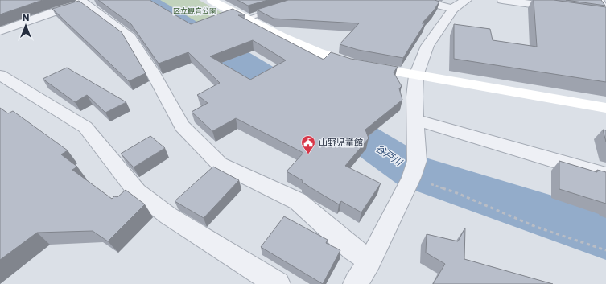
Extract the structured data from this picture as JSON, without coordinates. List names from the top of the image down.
{
  "water": ["谷戸川"],
  "parks": ["区立観音公園"],
  "places": {
    "public building": ["山野児童館"]
  },
  "north": "top"
}
